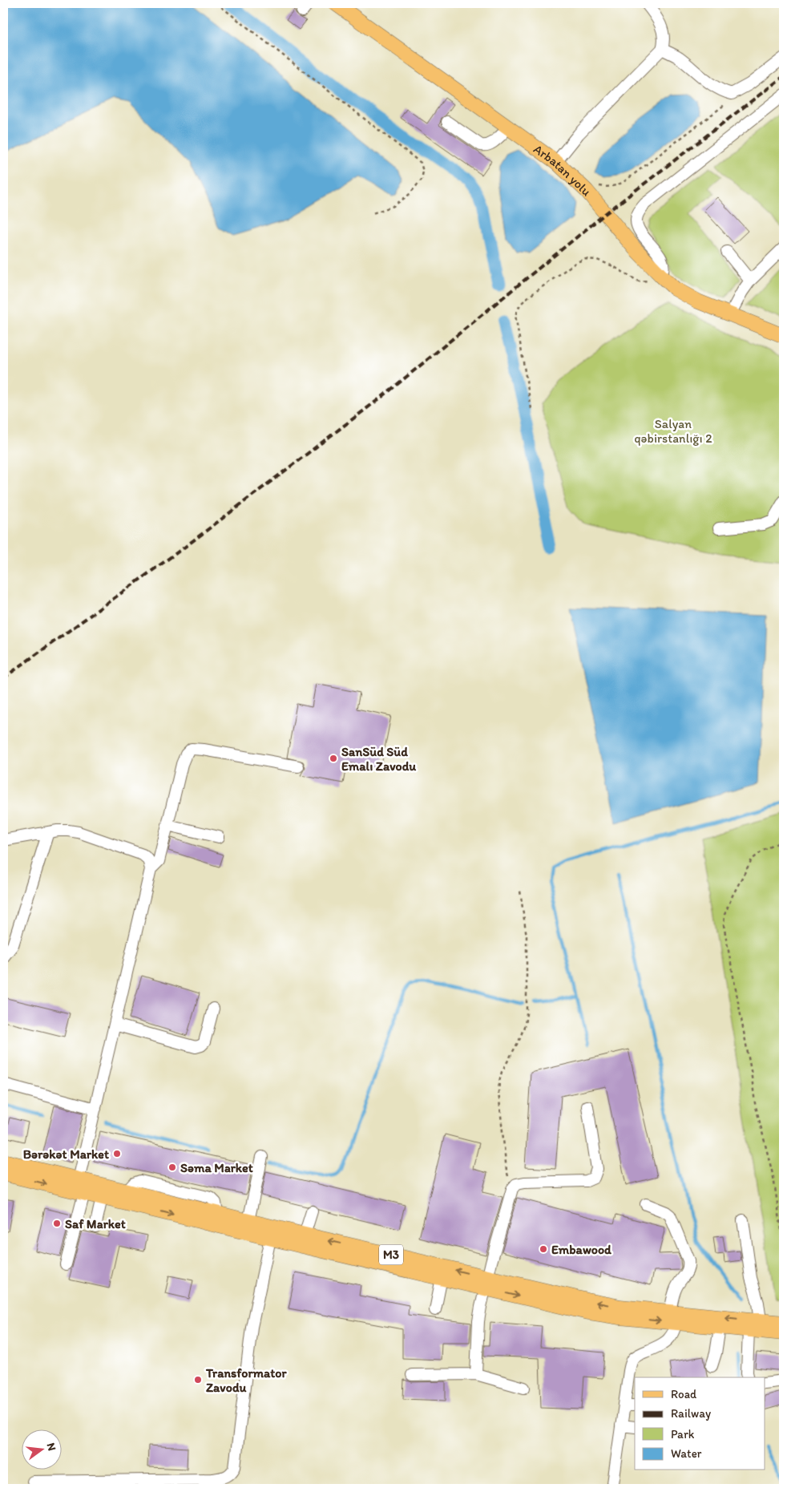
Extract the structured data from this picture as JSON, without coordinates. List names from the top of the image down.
{
  "streets": {
    "main road": ["Arbatan yolu", "M3"]
  },
  "parks": ["Salyan qəbirstanlığı 2"],
  "places": [
    "SanSüd Süd Emalı Zavodu",
    "Bərəkət Market",
    "Səma Market",
    "Saf Market",
    "Embawood",
    "Transformator Zavodu"
  ],
  "legend": [
    "Road",
    "Railway",
    "Park",
    "Water"
  ],
  "north": "right"
}
